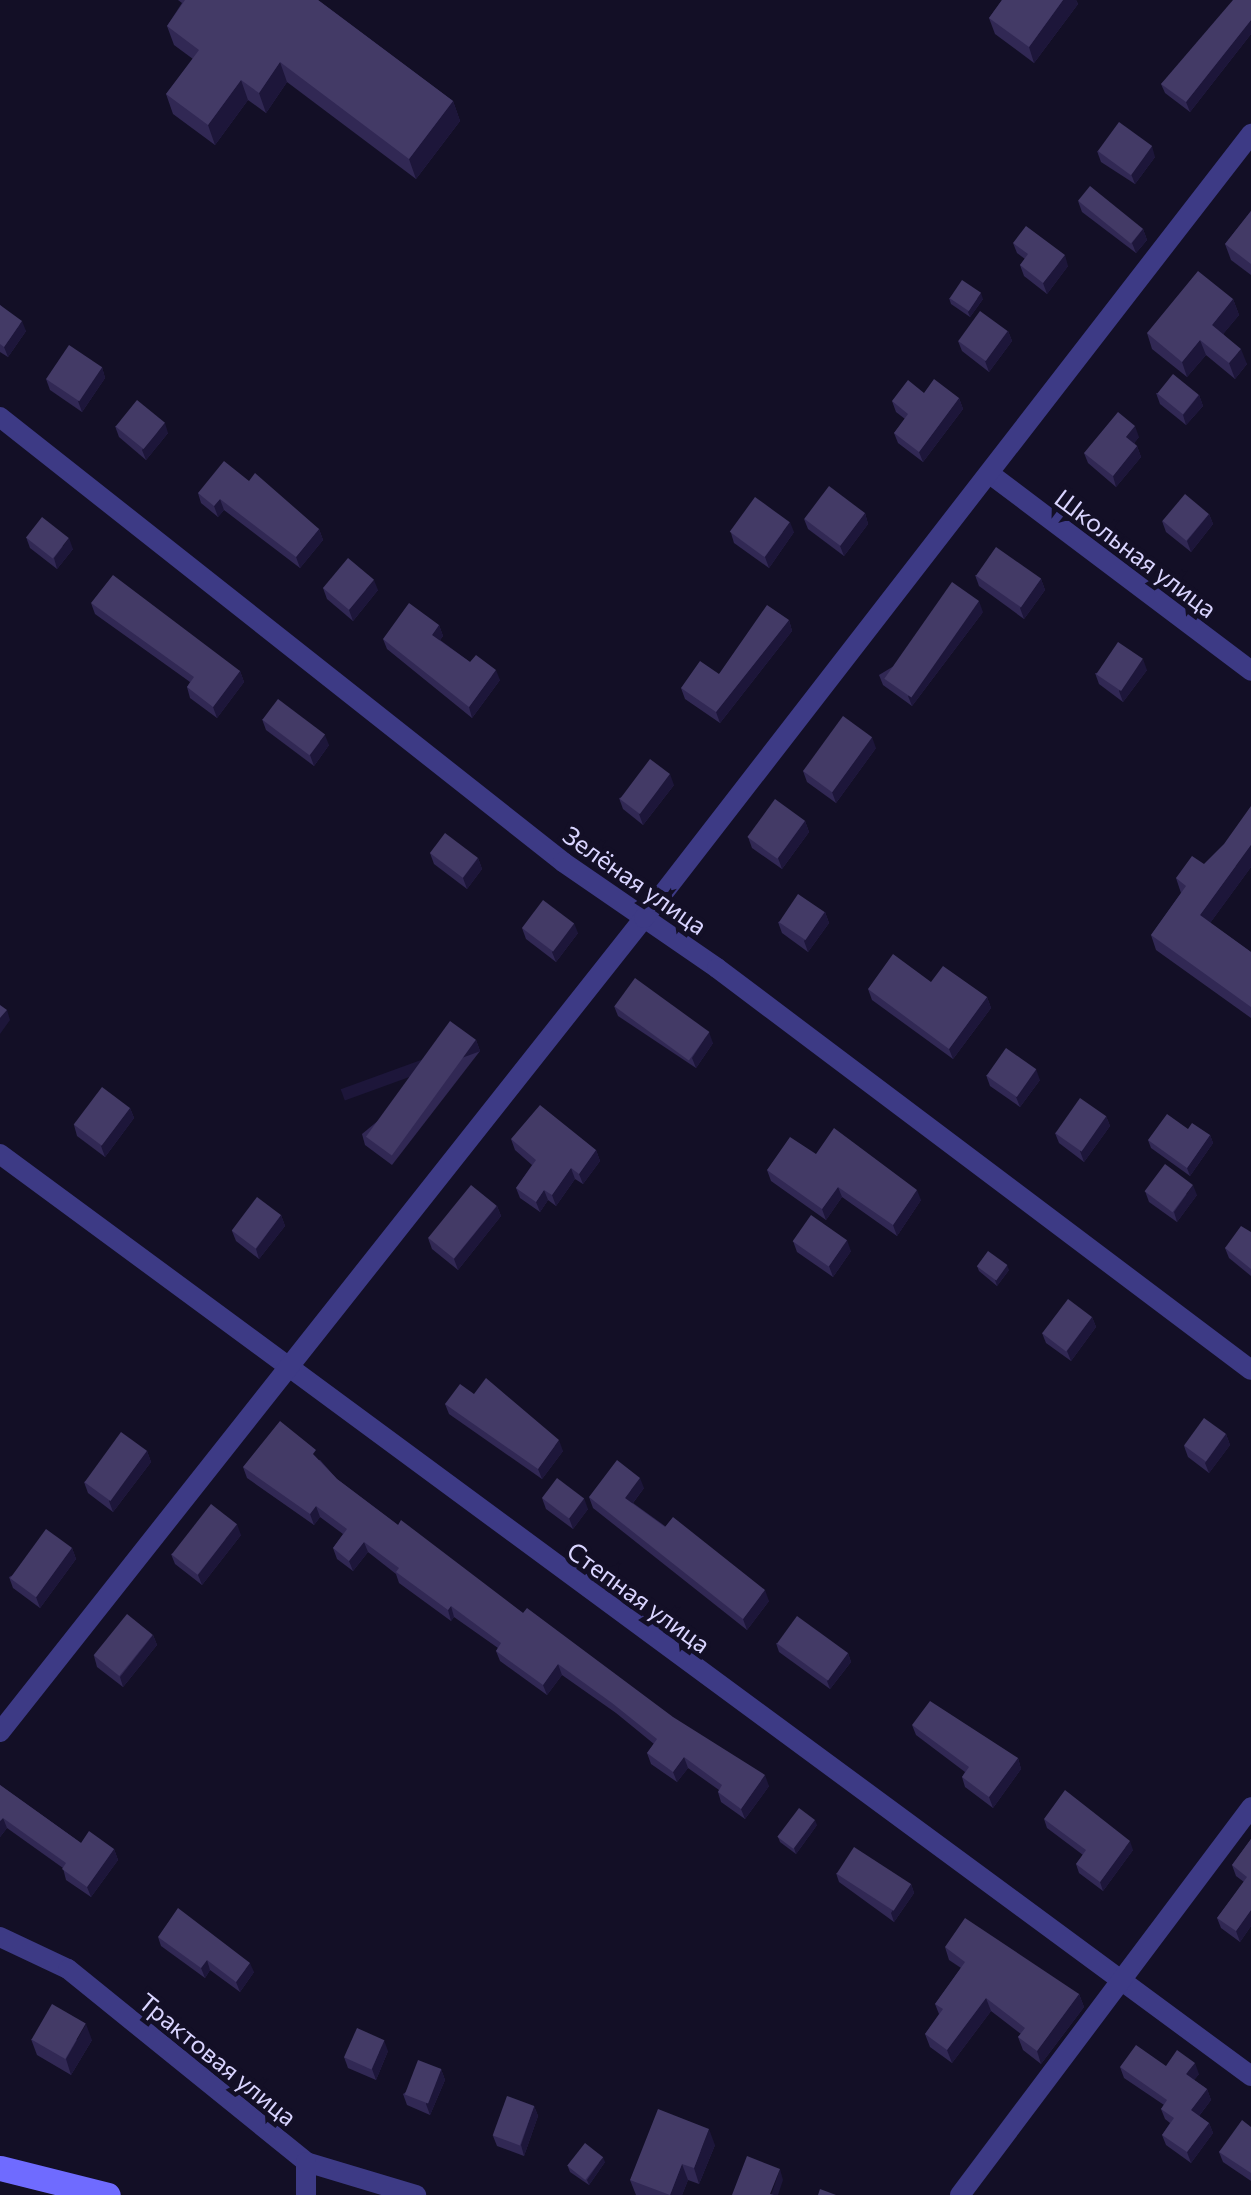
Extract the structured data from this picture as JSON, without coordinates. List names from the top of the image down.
{
  "streets": {
    "street": [
      "Школьная улица",
      "Зелёная улица",
      "Степная улица",
      "Трактовая улица"
    ]
  }
}
